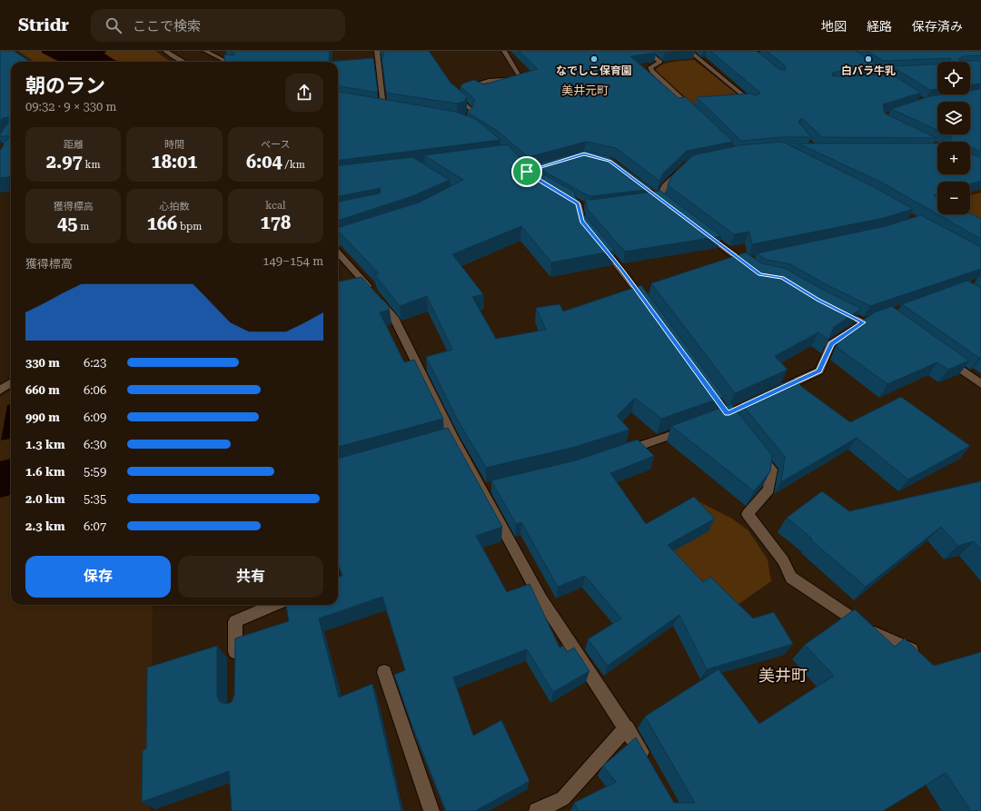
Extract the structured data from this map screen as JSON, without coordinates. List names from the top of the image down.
{
  "districts": ["美井元町", "美井町"],
  "places": ["なでしこ保育園", "白バラ牛乳"],
  "page": {
    "header": "Stridr",
    "search": "ここで検索",
    "nav": ["地図", "経路", "保存済み"],
    "map_buttons": ["+", "−"],
    "heading": ["朝のラン", "09:32 · 9 × 330 m"],
    "stats": [
      ["距離", "2.97 km"],
      ["時間", "18:01"],
      ["ペース", "6:04 /km"],
      ["獲得標高", "45 m"],
      ["心拍数", "166 bpm"],
      ["kcal", "178"]
    ],
    "chart": ["獲得標高", "149–154 m"],
    "list": [
      {
        "name": "330 m",
        "note": "6:23"
      },
      {
        "name": "660 m",
        "note": "6:06"
      },
      {
        "name": "990 m",
        "note": "6:09"
      },
      {
        "name": "1.3 km",
        "note": "6:30"
      },
      {
        "name": "1.6 km",
        "note": "5:59"
      },
      {
        "name": "2.0 km",
        "note": "5:35"
      },
      {
        "name": "2.3 km",
        "note": "6:07"
      }
    ],
    "buttons": ["保存", "共有"]
  }
}
